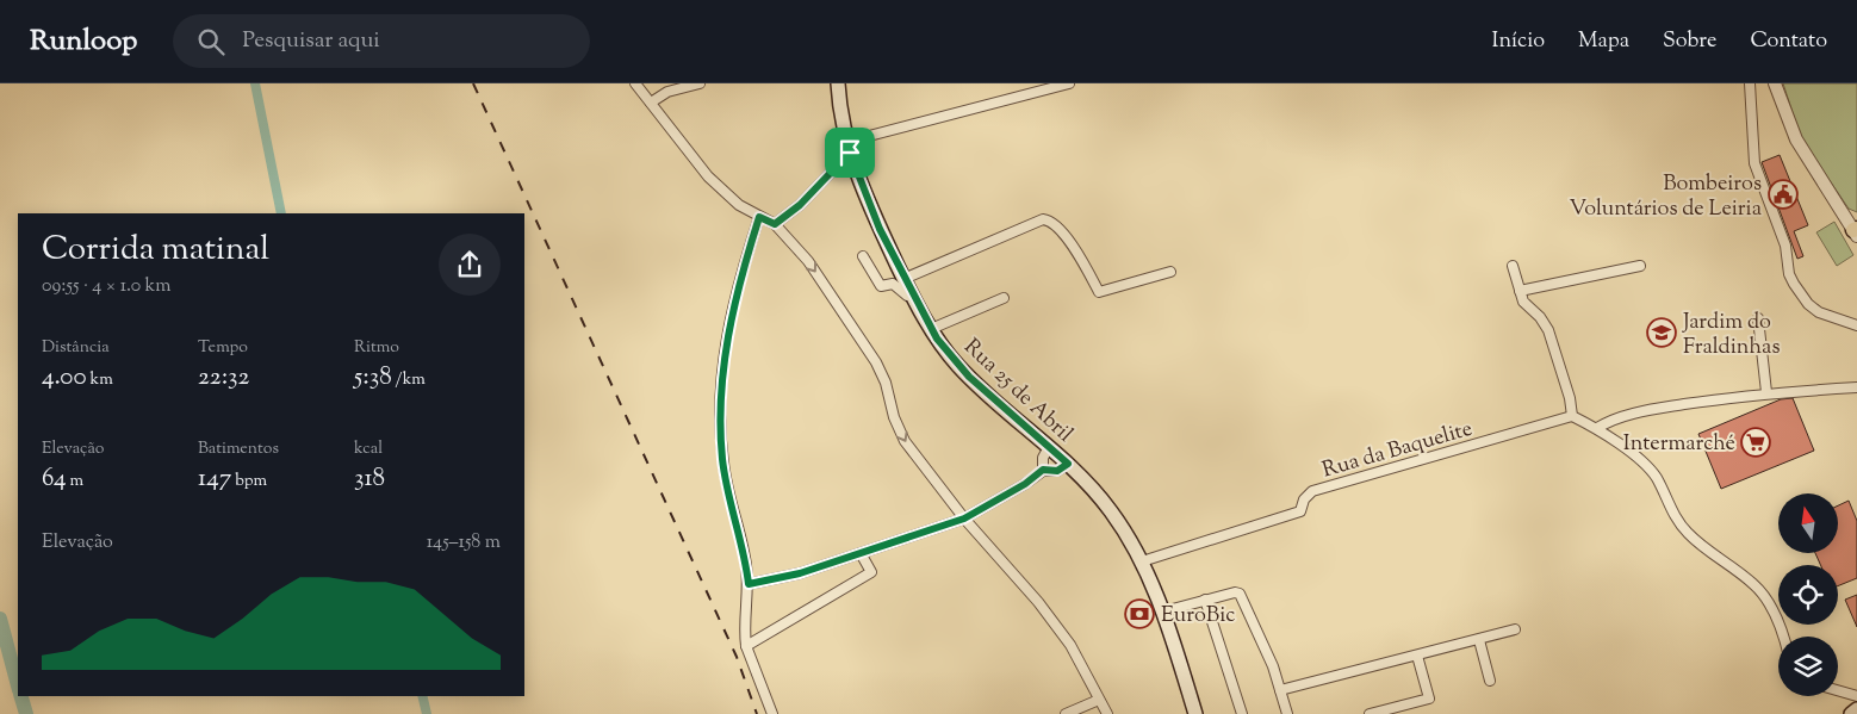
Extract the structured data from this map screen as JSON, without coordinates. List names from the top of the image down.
{
  "streets": {
    "main road": ["Rua 25 de Abril"],
    "street": ["Rua da Baquelite"]
  },
  "crossings": [
    ["Rua 25 de Abril", "Rua da Baquelite"]
  ],
  "places": {
    "public building": ["Bombeiros Voluntários de Leiria"],
    "school or university": ["Jardim do Fraldinhas"],
    "supermarket": ["Intermarché"],
    "bank": ["EuroBic"]
  },
  "north": "top",
  "page": {
    "header": "Runloop",
    "search": "Pesquisar aqui",
    "nav": [
      "Início",
      "Mapa",
      "Sobre",
      "Contato"
    ],
    "heading": ["Corrida matinal", "09:55 · 4 × 1.0 km"],
    "stats": [
      ["Distância", "4.00 km"],
      ["Tempo", "22:32"],
      ["Ritmo", "5:38 /km"],
      ["Elevação", "64 m"],
      ["Batimentos", "147 bpm"],
      ["kcal", "318"]
    ],
    "chart": ["Elevação", "145–158 m"]
  }
}
